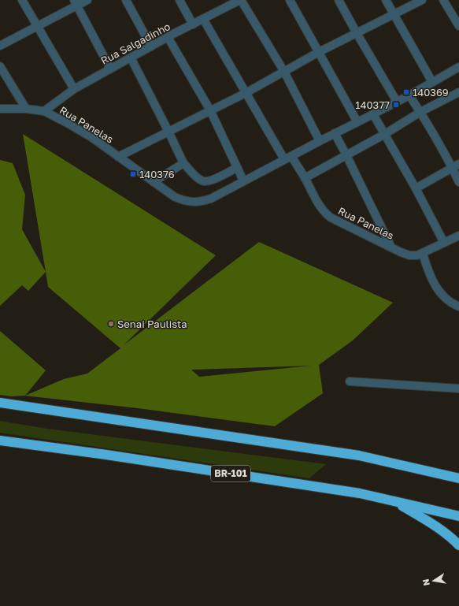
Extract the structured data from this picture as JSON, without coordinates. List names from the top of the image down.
{
  "streets": {
    "highway": ["BR-101"],
    "street": ["Rua Salgadinho", "Rua Panelas"]
  },
  "crossings": [
    ["Rua Salgadinho", "Rua Panelas"]
  ],
  "places": {
    "transit": ["140369", "140377", "140376"],
    "other": ["Senai Paulista"]
  },
  "north": "left"
}
